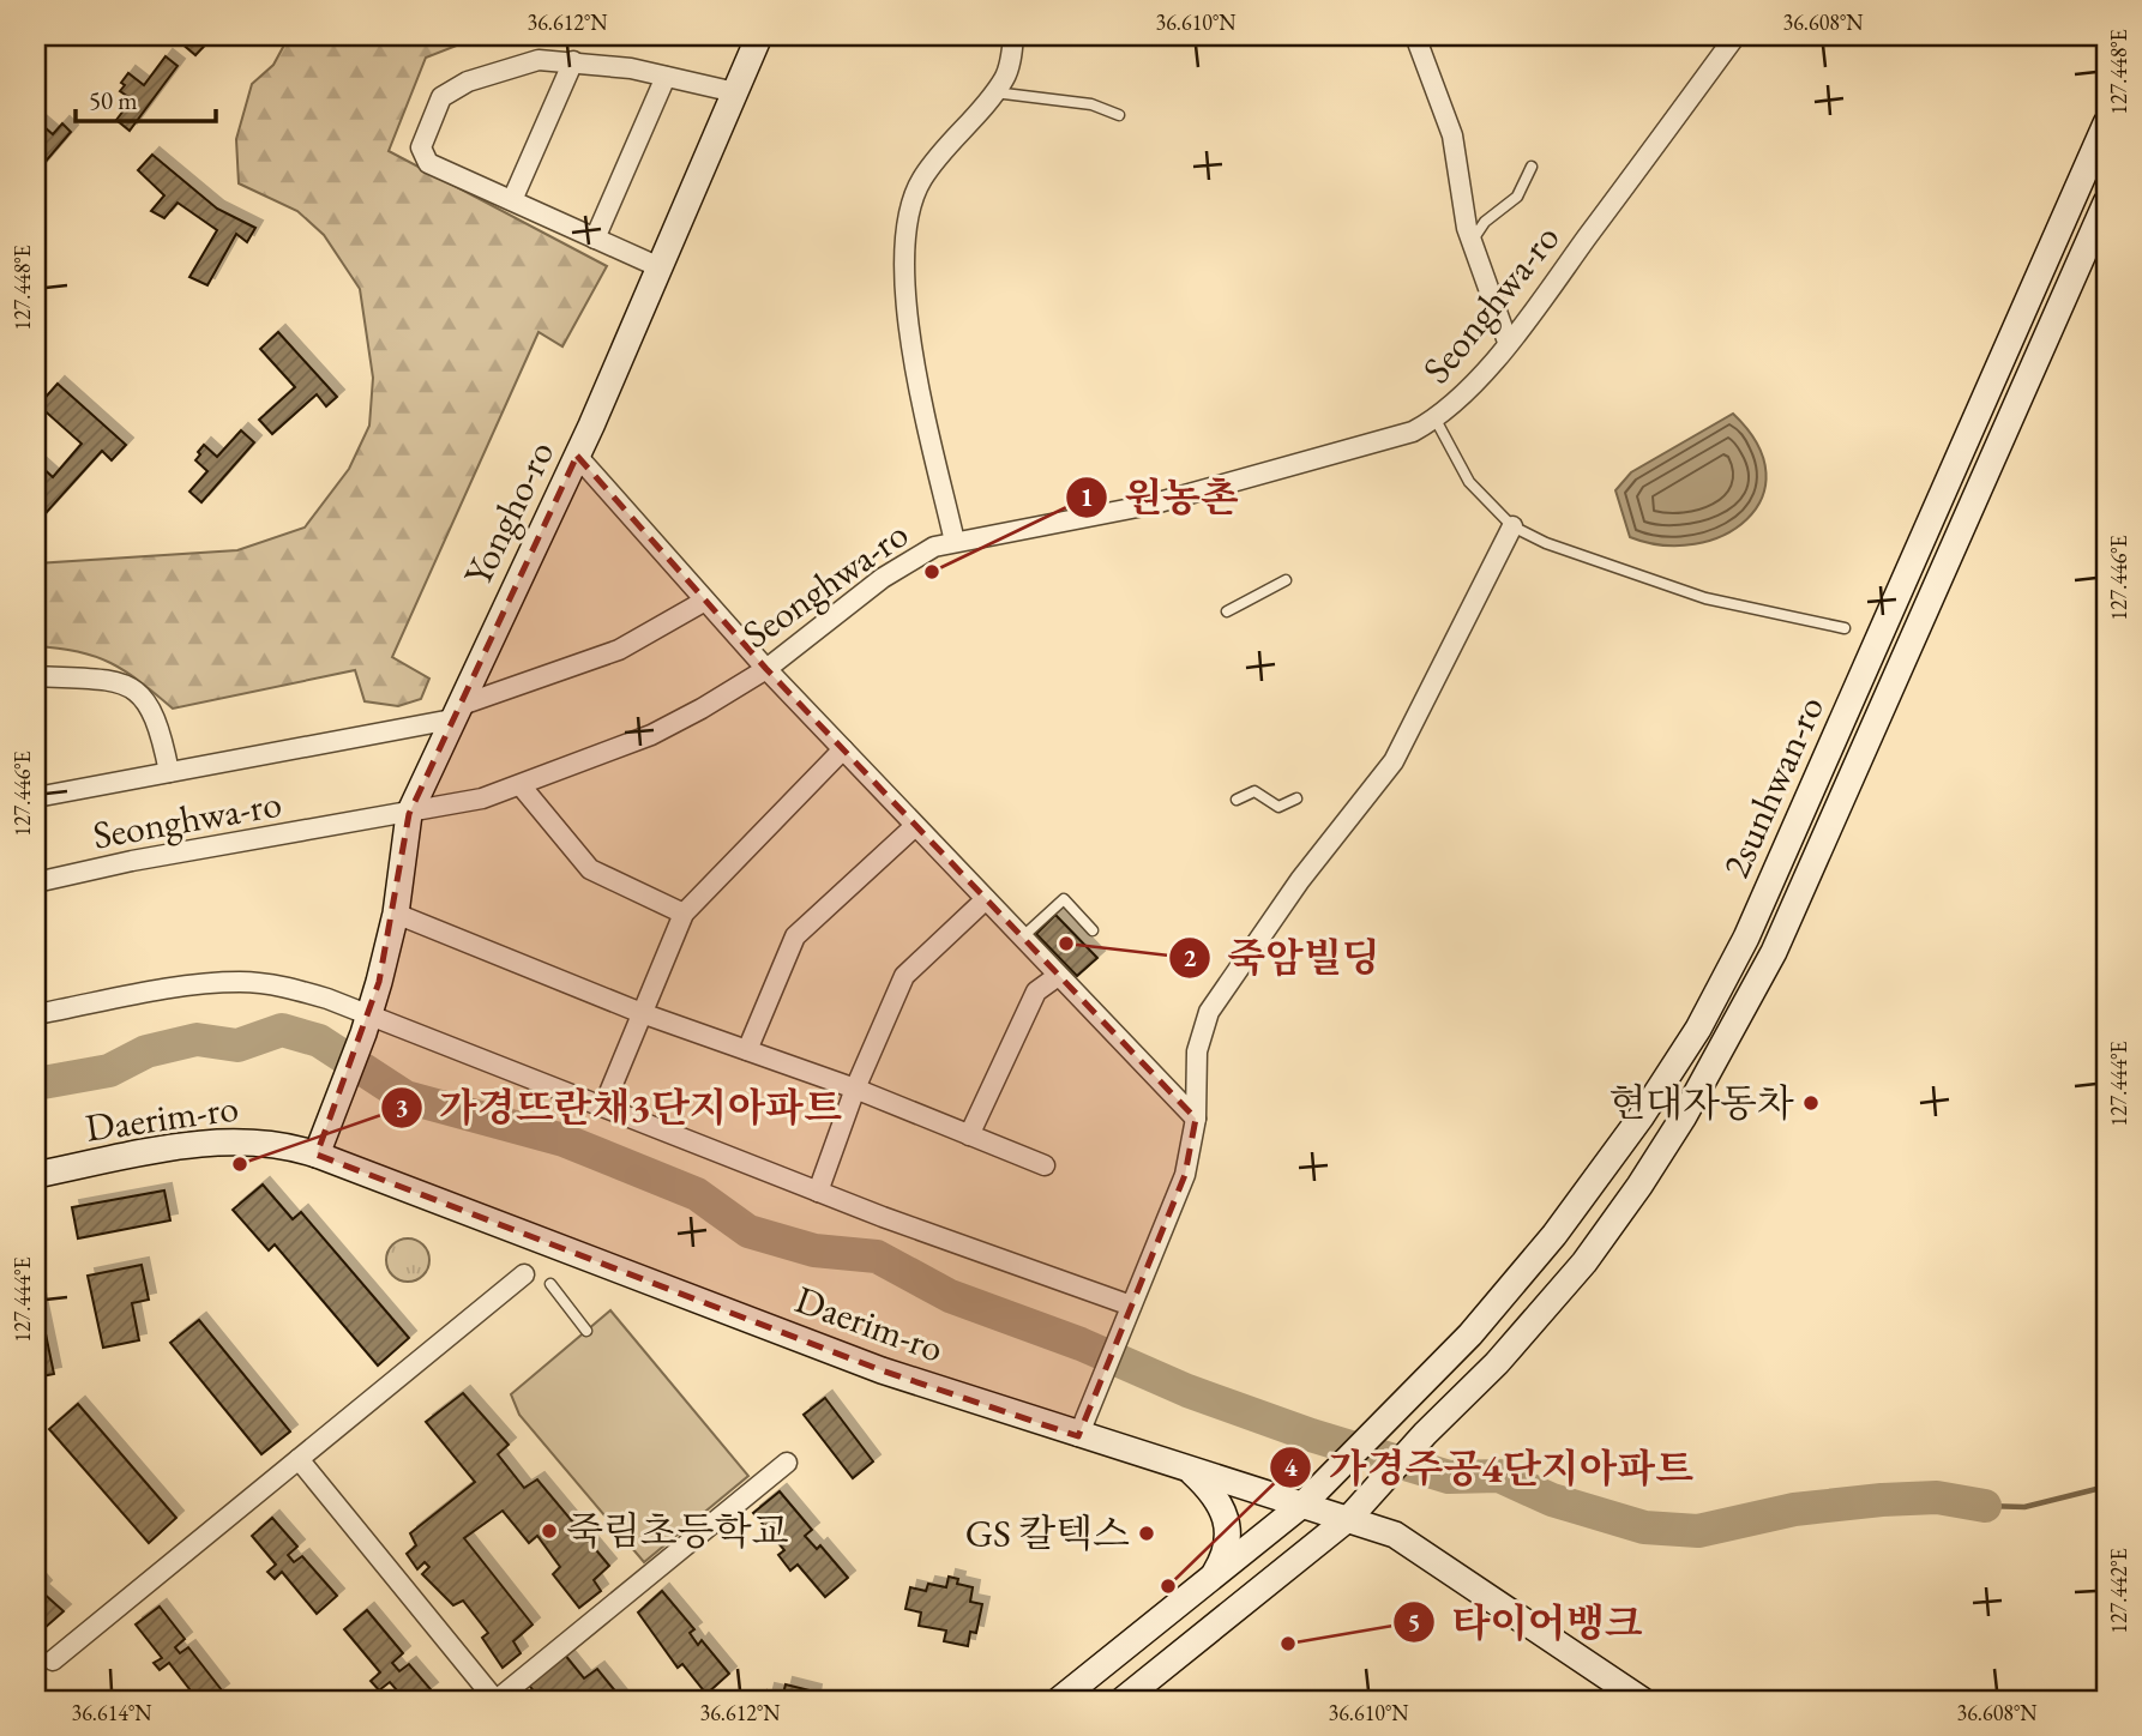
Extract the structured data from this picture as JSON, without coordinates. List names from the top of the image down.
{
  "streets": {
    "street": [
      "Seonghwa-ro",
      "Yongho-ro",
      "2sunhwan-ro",
      "Daerim-ro"
    ]
  },
  "crossings": [
    ["Seonghwa-ro", "Yongho-ro"],
    ["Yongho-ro", "Daerim-ro"],
    ["2sunhwan-ro", "Daerim-ro"]
  ],
  "places": [
    "원농촌",
    "죽암빌딩",
    "현대자동차",
    "가경뜨란채3단지아파트",
    "죽림초등학교",
    "GS 칼텍스",
    "가경주공4단지아파트",
    "타이어뱅크"
  ],
  "scale_bar": "50 m",
  "coordinates": [
    "36.612°N",
    "36.610°N",
    "36.608°N",
    "127.448°E",
    "127.446°E",
    "127.444°E",
    "127.442°E",
    "36.614°N"
  ]
}
